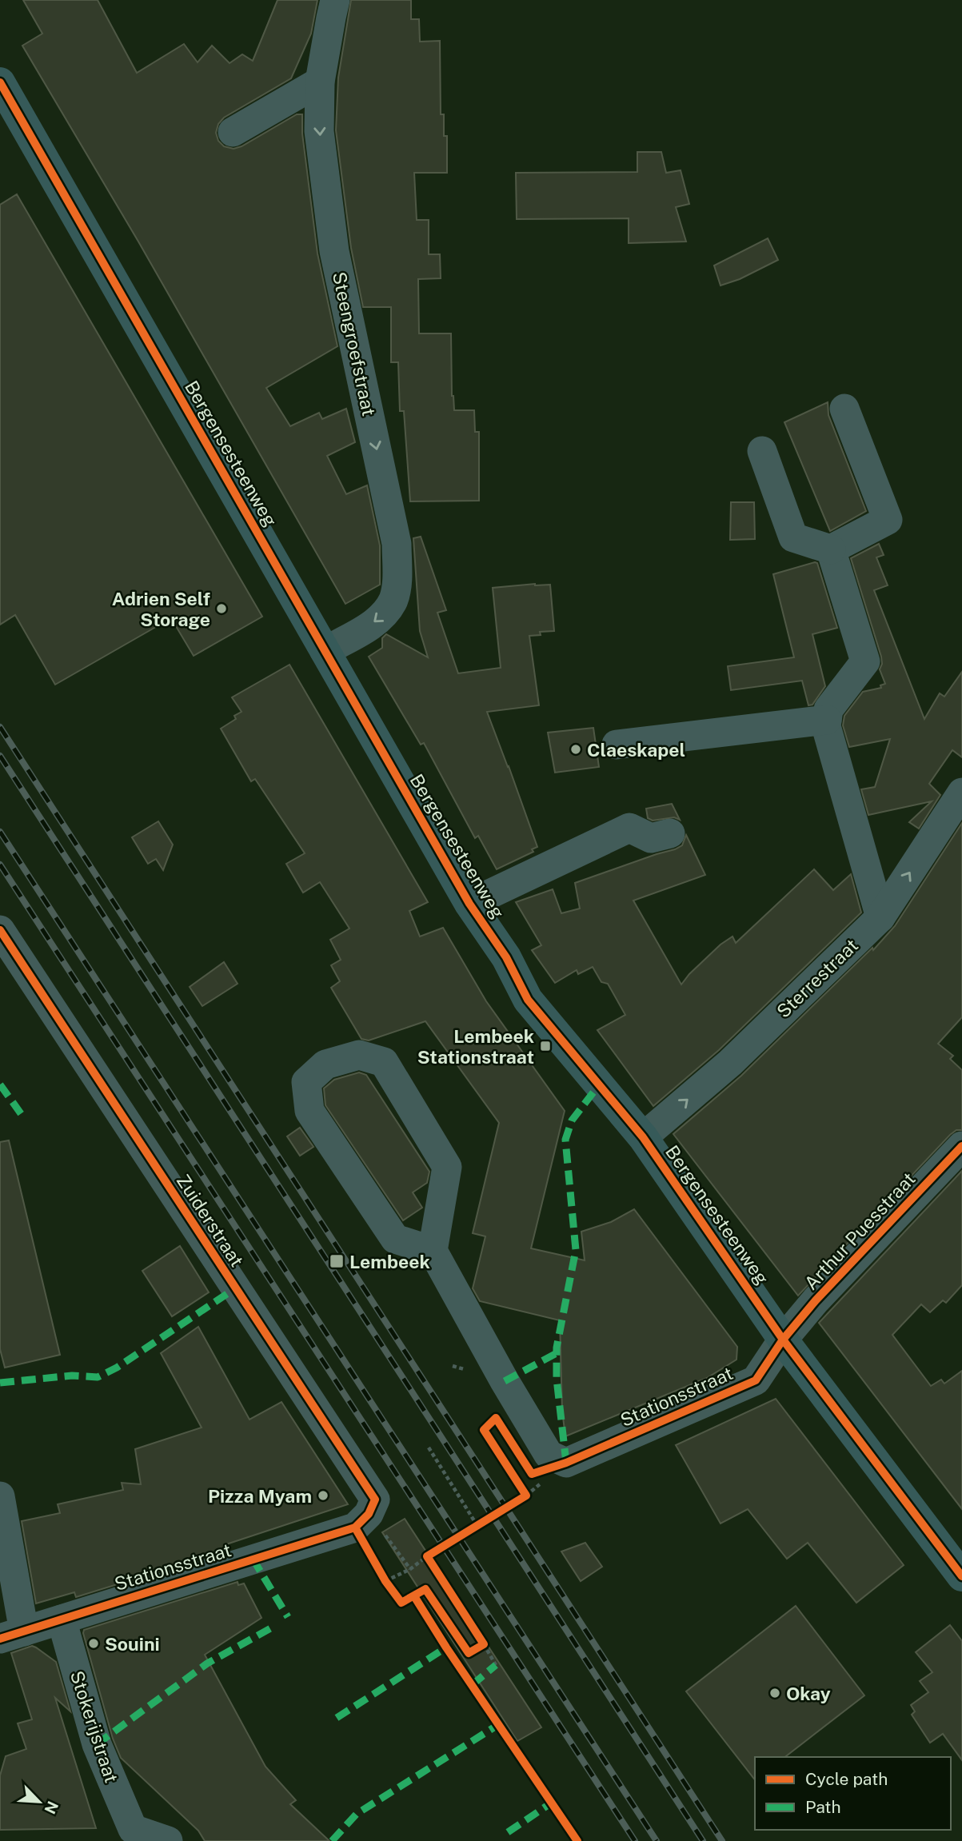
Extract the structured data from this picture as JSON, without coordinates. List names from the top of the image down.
{
  "streets": {
    "main road": ["Bergensesteenweg"],
    "street": [
      "Steengroefstraat",
      "Sterrestraat",
      "Zuiderstraat",
      "Arthur Puesstraat",
      "Stationsstraat",
      "Stokerijstraat"
    ]
  },
  "crossings": [
    ["Steengroefstraat", "Bergensesteenweg"],
    ["Bergensesteenweg", "Sterrestraat"],
    ["Bergensesteenweg", "Arthur Puesstraat"],
    ["Bergensesteenweg", "Stationsstraat"],
    ["Zuiderstraat", "Stationsstraat"],
    ["Arthur Puesstraat", "Stationsstraat"],
    ["Stationsstraat", "Stokerijstraat"]
  ],
  "one_way": ["Steengroefstraat", "Sterrestraat"],
  "places": {
    "other": [
      "Adrien Self Storage",
      "Claeskapel",
      "Pizza Myam",
      "Souini",
      "Okay"
    ],
    "transit": ["Lembeek Stationstraat", "Lembeek"]
  },
  "legend": ["Cycle path", "Path"],
  "north": "bottom right"
}
